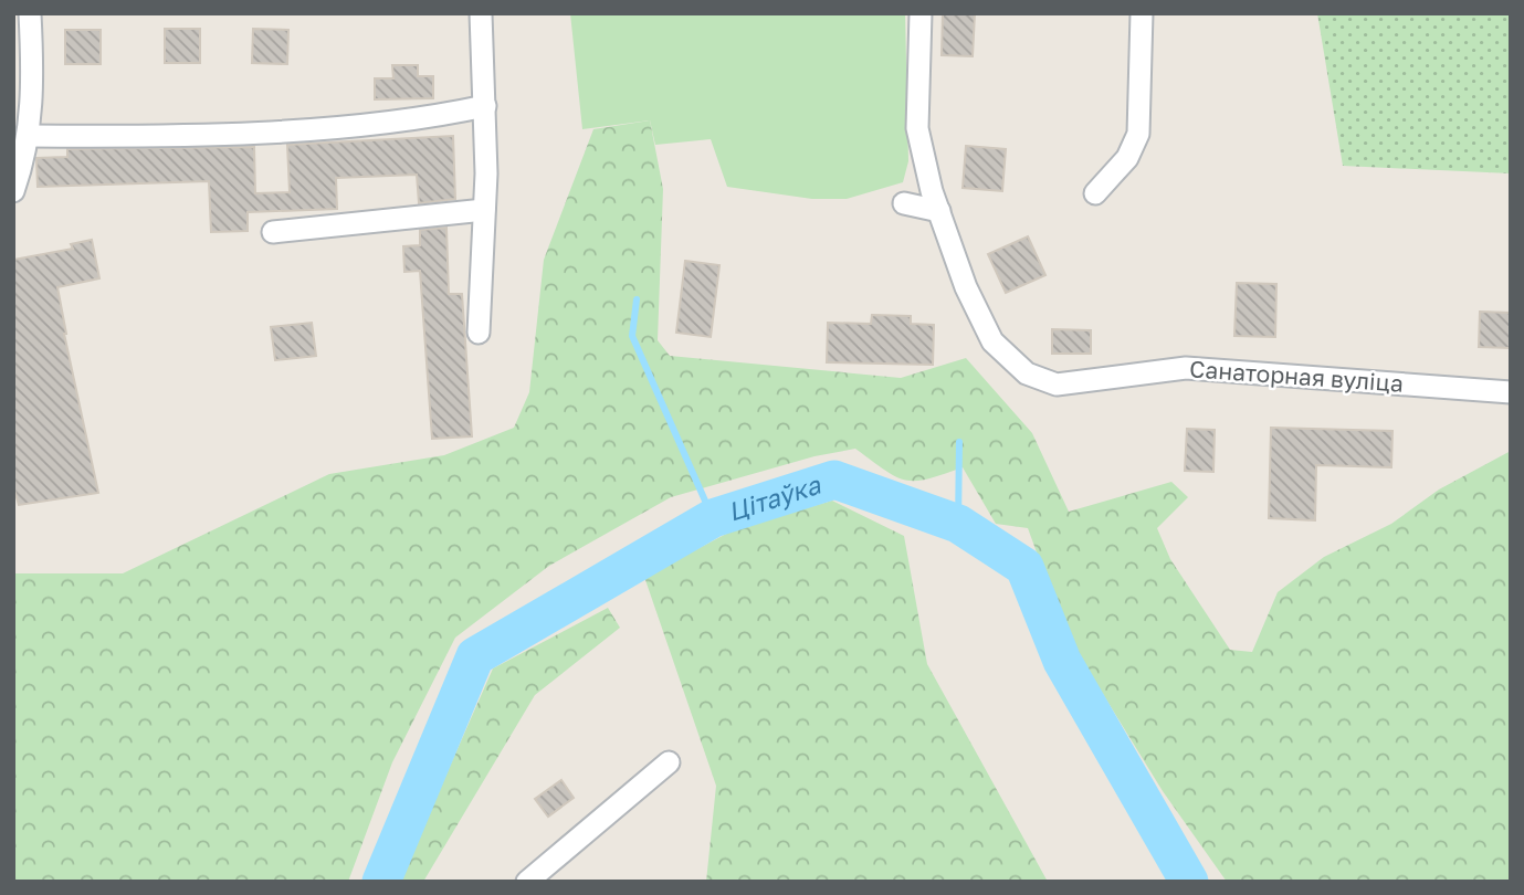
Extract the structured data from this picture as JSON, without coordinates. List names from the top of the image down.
{
  "streets": {
    "street": ["Санаторная вуліца"]
  },
  "water": ["Цітаўка"]
}
